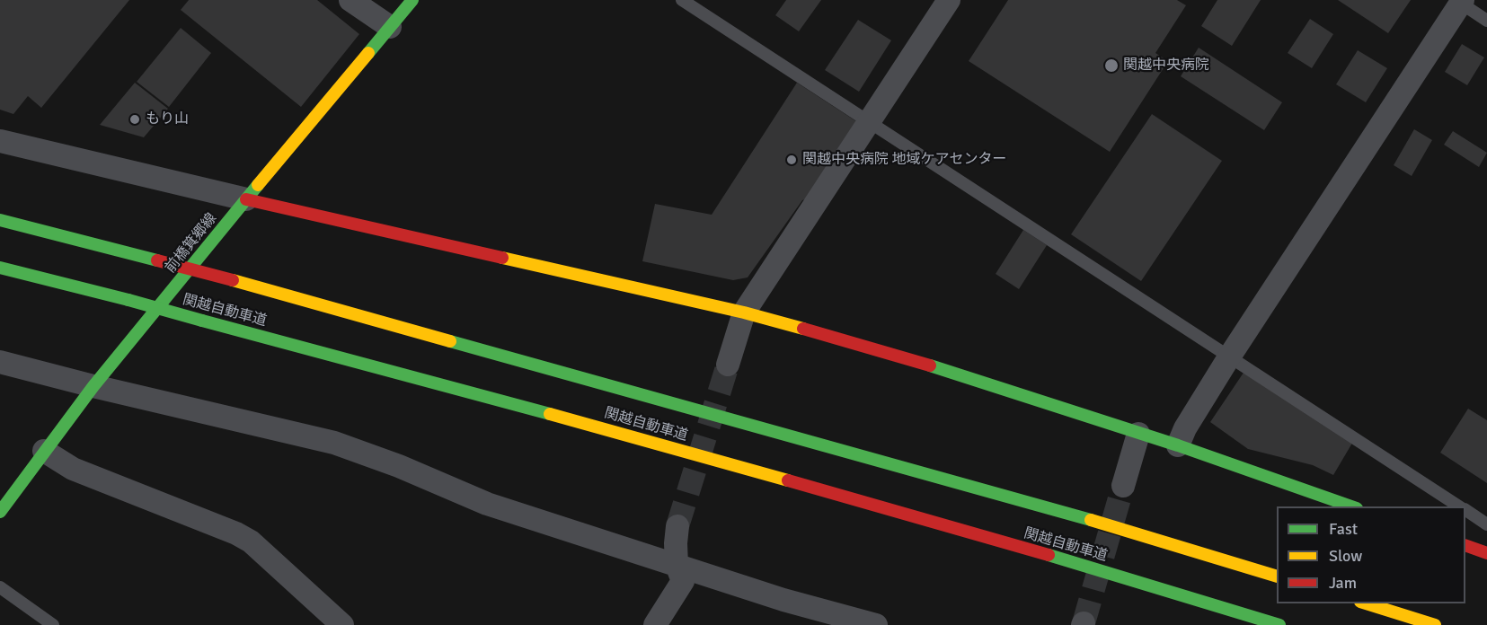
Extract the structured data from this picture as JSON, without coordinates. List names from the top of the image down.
{
  "streets": {
    "main road": ["前橋箕郷線", "関越自動車道"]
  },
  "places": ["関越中央病院", "もり山", "関越中央病院 地域ケアセンター"],
  "legend": ["Fast", "Slow", "Jam"]
}
